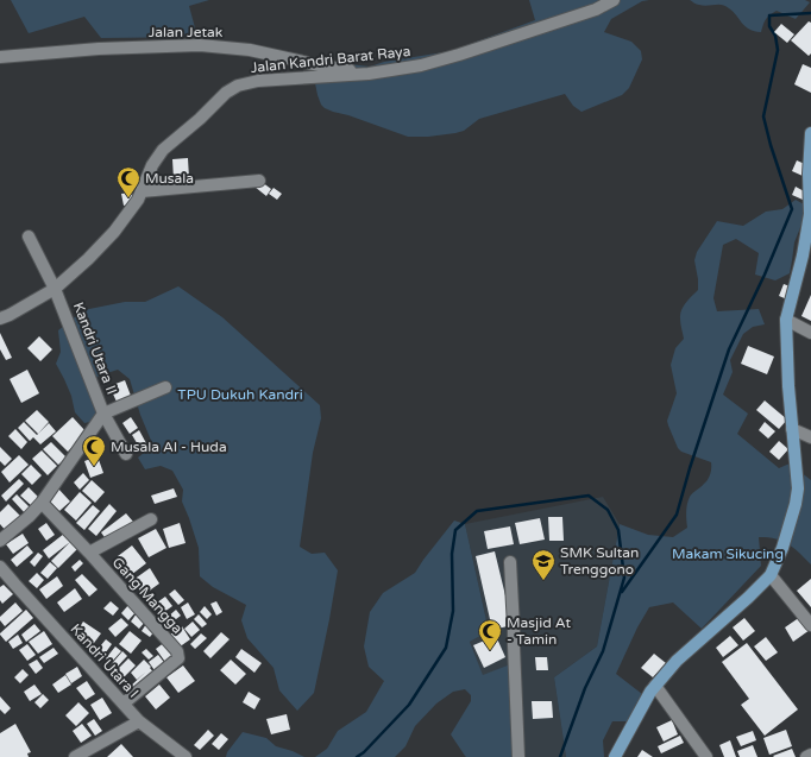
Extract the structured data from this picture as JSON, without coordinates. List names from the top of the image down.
{
  "streets": {
    "street": [
      "Jalan Jetak",
      "Jalan Kandri Barat Raya",
      "Kandri Utara II",
      "Gang Mangga",
      "Kandri Utara I"
    ]
  },
  "crossings": [
    ["Jalan Jetak", "Jalan Kandri Barat Raya"],
    ["Jalan Kandri Barat Raya", "Kandri Utara II"],
    ["Gang Mangga", "Kandri Utara I"]
  ],
  "parks": ["TPU Dukuh Kandri", "Makam Sikucing"],
  "places": {
    "mosque": ["Musala", "Musala Al - Huda", "Masjid At - Tamin"],
    "school or university": ["SMK Sultan Trenggono"]
  }
}
